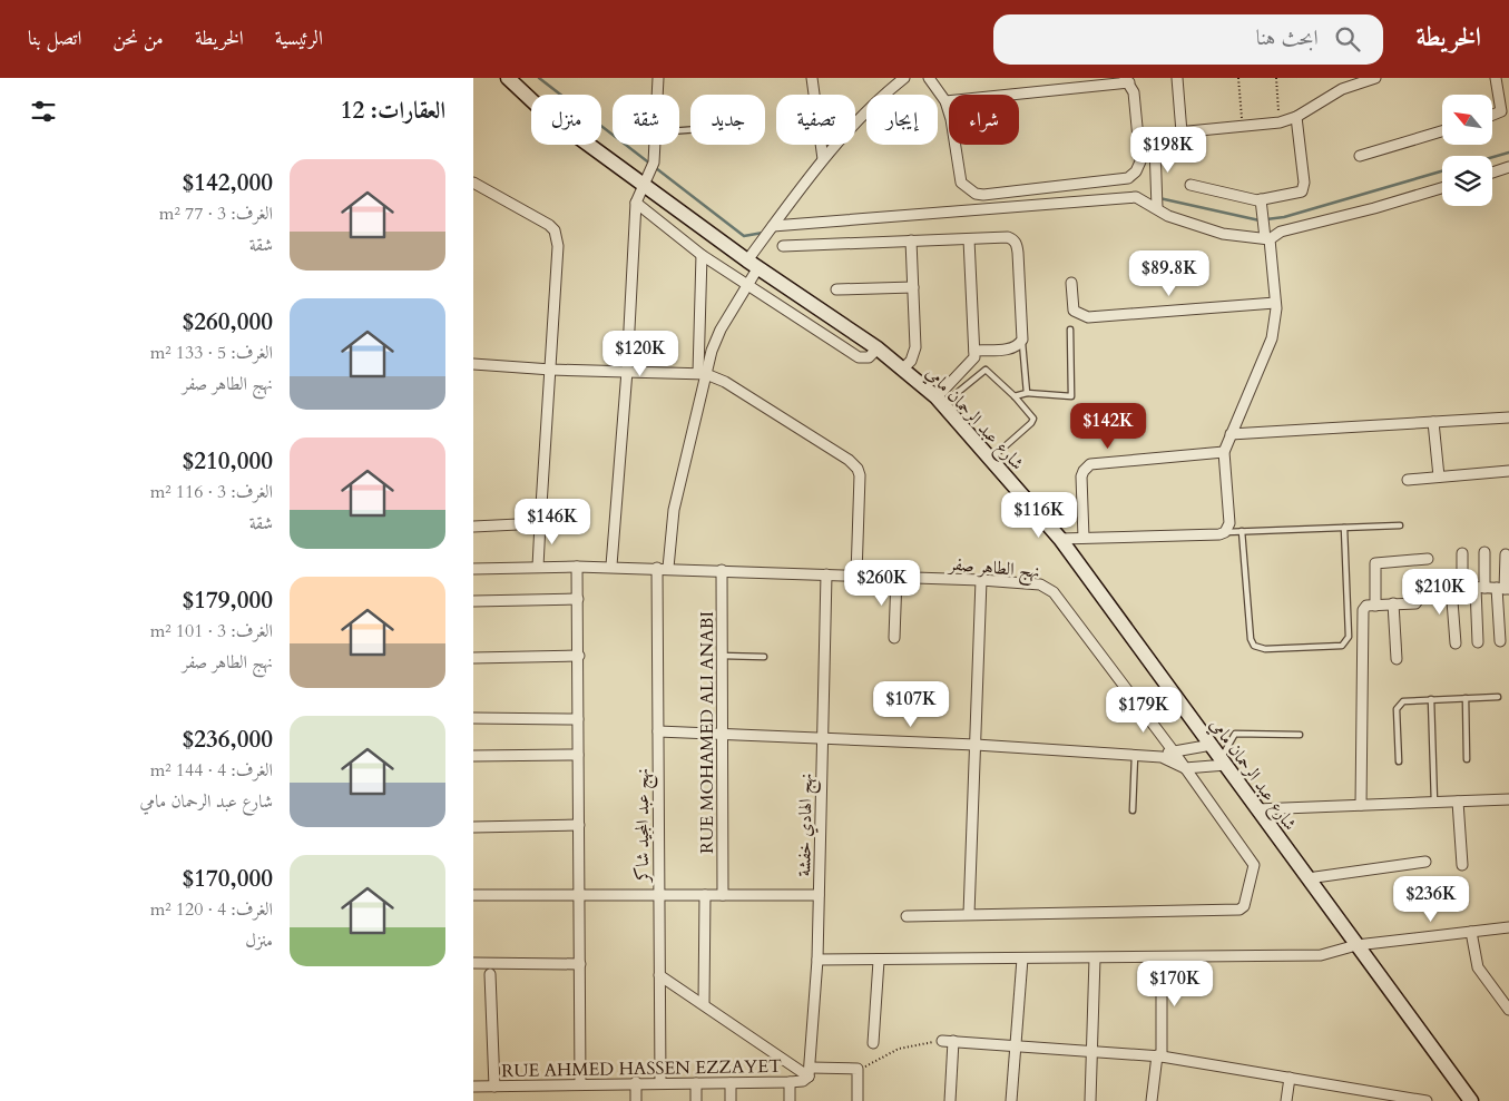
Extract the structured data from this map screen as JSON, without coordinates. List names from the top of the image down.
{
  "streets": {
    "street": [
      "شارع عبد الرحمان مامي",
      "نهج الطاهر صفر",
      "RUE MOHAMED ALI ANABI",
      "نهج عبد المجيد شاكر",
      "نهج الهادي خفشة",
      "RUE AHMED HASSEN EZZAYET"
    ]
  },
  "crossings": [
    ["نهج الطاهر صفر", "RUE MOHAMED ALI ANABI"],
    ["نهج الطاهر صفر", "نهج عبد المجيد شاكر"],
    ["نهج الطاهر صفر", "نهج الهادي خفشة"],
    ["نهج عبد المجيد شاكر", "RUE AHMED HASSEN EZZAYET"],
    ["نهج الهادي خفشة", "RUE AHMED HASSEN EZZAYET"]
  ],
  "north": "top left",
  "page": {
    "header": "الخريطة",
    "search": "ابحث هنا",
    "nav": [
      "الرئيسية",
      "الخريطة",
      "من نحن",
      "اتصل بنا"
    ],
    "heading": "العقارات: 12",
    "chip": [
      "شراء",
      "إيجار",
      "تصفية",
      "جديد",
      "شقة",
      "منزل"
    ],
    "price": [
      "$198K",
      "$89.8K",
      "$120K",
      "$142K",
      "$116K",
      "$146K",
      "$260K",
      "$210K",
      "$107K",
      "$179K",
      "$236K",
      "$170K"
    ],
    "list": [
      {
        "name": "$142,000",
        "note": "الغرف: 3 · 77 m² · شقة"
      },
      {
        "name": "$260,000",
        "note": "الغرف: 5 · 133 m² · نهج الطاهر صفر"
      },
      {
        "name": "$210,000",
        "note": "الغرف: 3 · 116 m² · شقة"
      },
      {
        "name": "$179,000",
        "note": "الغرف: 3 · 101 m² · نهج الطاهر صفر"
      },
      {
        "name": "$236,000",
        "note": "الغرف: 4 · 144 m² · شارع عبد الرحمان مامي"
      },
      {
        "name": "$170,000",
        "note": "الغرف: 4 · 120 m² · منزل"
      }
    ]
  }
}
